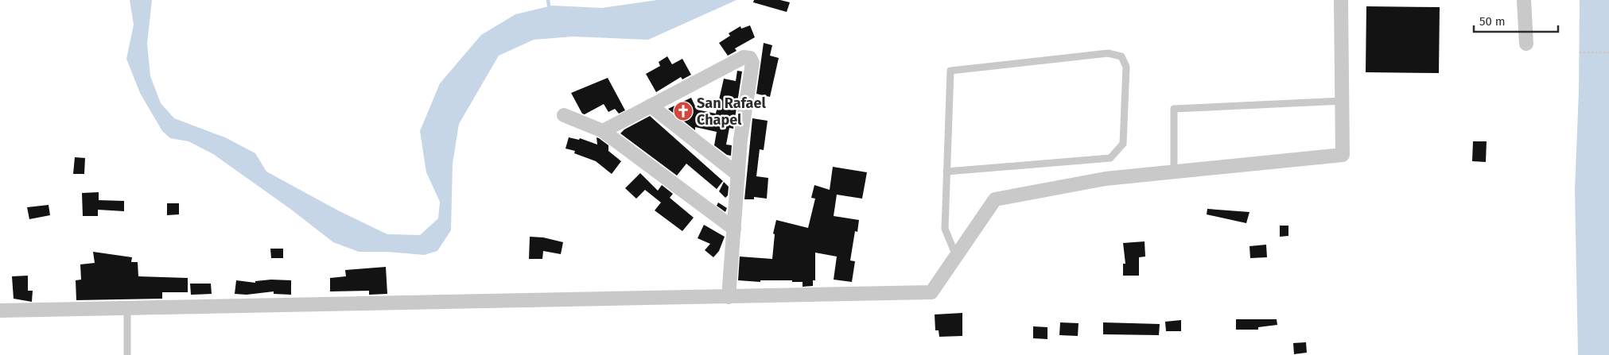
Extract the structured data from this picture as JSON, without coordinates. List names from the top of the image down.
{
  "places": {
    "church": ["San Rafael Chapel"]
  },
  "scale_bar": "50 m"
}
